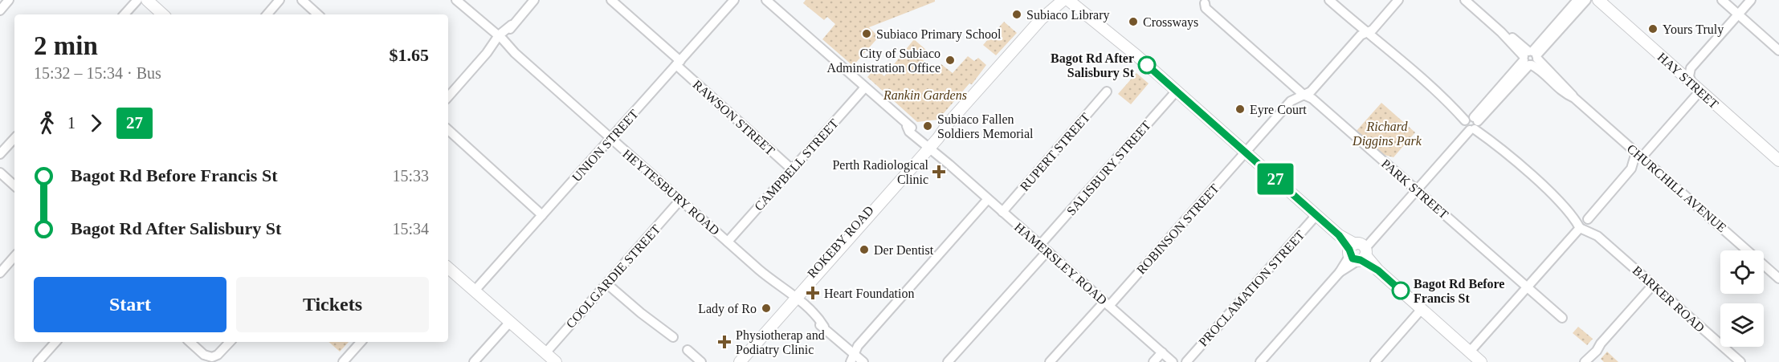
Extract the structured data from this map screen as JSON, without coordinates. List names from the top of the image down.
{
  "streets": {
    "main road": ["HAY STREET", "ROKEBY ROAD"],
    "street": [
      "RAWSON STREET",
      "UNION STREET",
      "RUPERT STREET",
      "CAMPBELL STREET",
      "SALISBURY STREET",
      "CHURCHILL AVENUE",
      "PARK STREET",
      "HEYTESBURY ROAD",
      "ROBINSON STREET",
      "HAMERSLEY ROAD",
      "COOLGARDIE STREET",
      "PROCLAMATION STREET",
      "BARKER ROAD"
    ]
  },
  "crossings": [
    ["RAWSON STREET", "UNION STREET"],
    ["RAWSON STREET", "CAMPBELL STREET"],
    ["UNION STREET", "HEYTESBURY ROAD"],
    ["RUPERT STREET", "HAMERSLEY ROAD"],
    ["CAMPBELL STREET", "HEYTESBURY ROAD"],
    ["CAMPBELL STREET", "HAMERSLEY ROAD"],
    ["SALISBURY STREET", "HAMERSLEY ROAD"],
    ["PARK STREET", "ROBINSON STREET"],
    ["HEYTESBURY ROAD", "ROKEBY ROAD"],
    ["HEYTESBURY ROAD", "COOLGARDIE STREET"],
    ["ROBINSON STREET", "HAMERSLEY ROAD"],
    ["ROBINSON STREET", "BARKER ROAD"],
    ["ROKEBY ROAD", "HAMERSLEY ROAD"]
  ],
  "parks": ["Rankin Gardens", "Richard Diggins Park"],
  "places": {
    "other": [
      "Subiaco Library",
      "Crossways",
      "Yours Truly",
      "Subiaco Primary School",
      "City of Subiaco Administration Office",
      "Bagot Rd After Salisbury St",
      "Eyre Court",
      "Subiaco Fallen Soldiers Memorial",
      "Der Dentist",
      "Bagot Rd Before Francis St",
      "Lady of Ro"
    ],
    "health": ["Perth Radiological Clinic", "Heart Foundation", "Physiotherap and Podiatry Clinic"]
  },
  "lines": ["bus line 27"],
  "page": {
    "on_map": "27",
    "heading": ["2 min", "15:32 – 15:34 · Bus", "$1.65"],
    "legs": ["1", "27"],
    "list": [
      {
        "name": "Bagot Rd Before Francis St",
        "value": "15:33"
      },
      {
        "name": "Bagot Rd After Salisbury St",
        "value": "15:34"
      }
    ],
    "buttons": ["Start", "Tickets"]
  }
}
